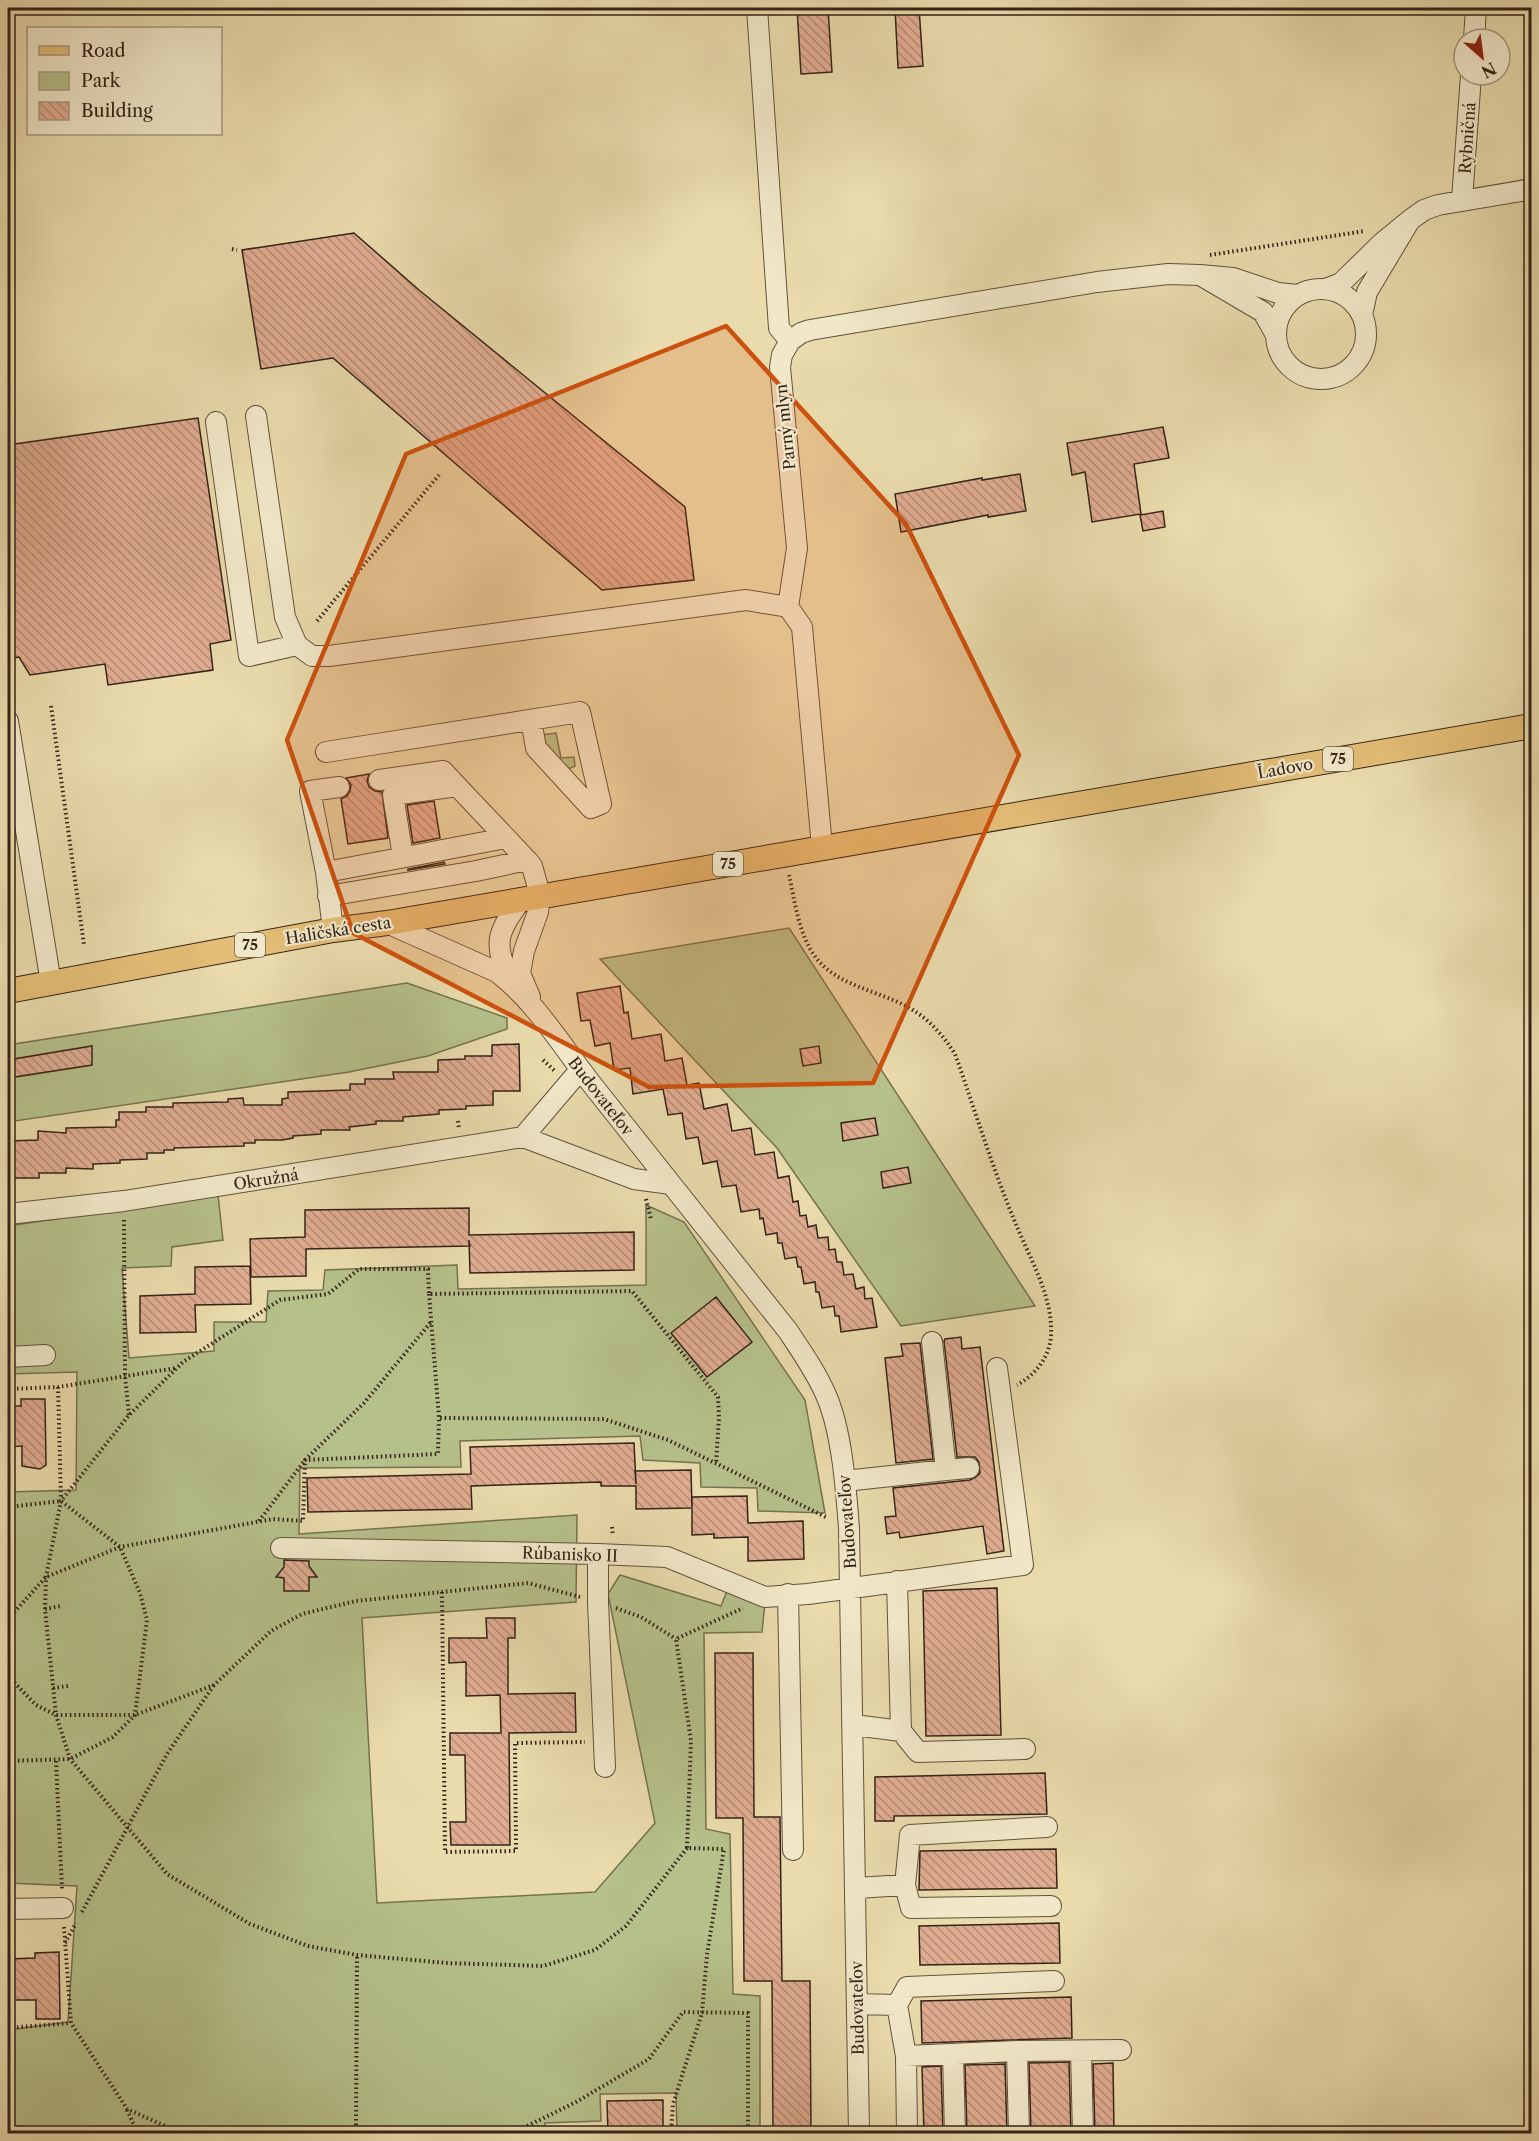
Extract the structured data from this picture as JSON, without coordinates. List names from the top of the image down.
{
  "streets": {
    "main road": ["75", "Ľadovo", "Haličská cesta"],
    "street": [
      "Rybničná",
      "Parný mlyn",
      "Budovateľov",
      "Okružná",
      "Rúbanisko II"
    ]
  },
  "crossings": [
    ["75", "Ľadovo"],
    ["75", "Haličská cesta"],
    ["Haličská cesta", "Budovateľov"],
    ["Budovateľov", "Okružná"],
    ["Budovateľov", "Rúbanisko II"]
  ],
  "legend": ["Road", "Park", "Building"],
  "north": "bottom right"
}
